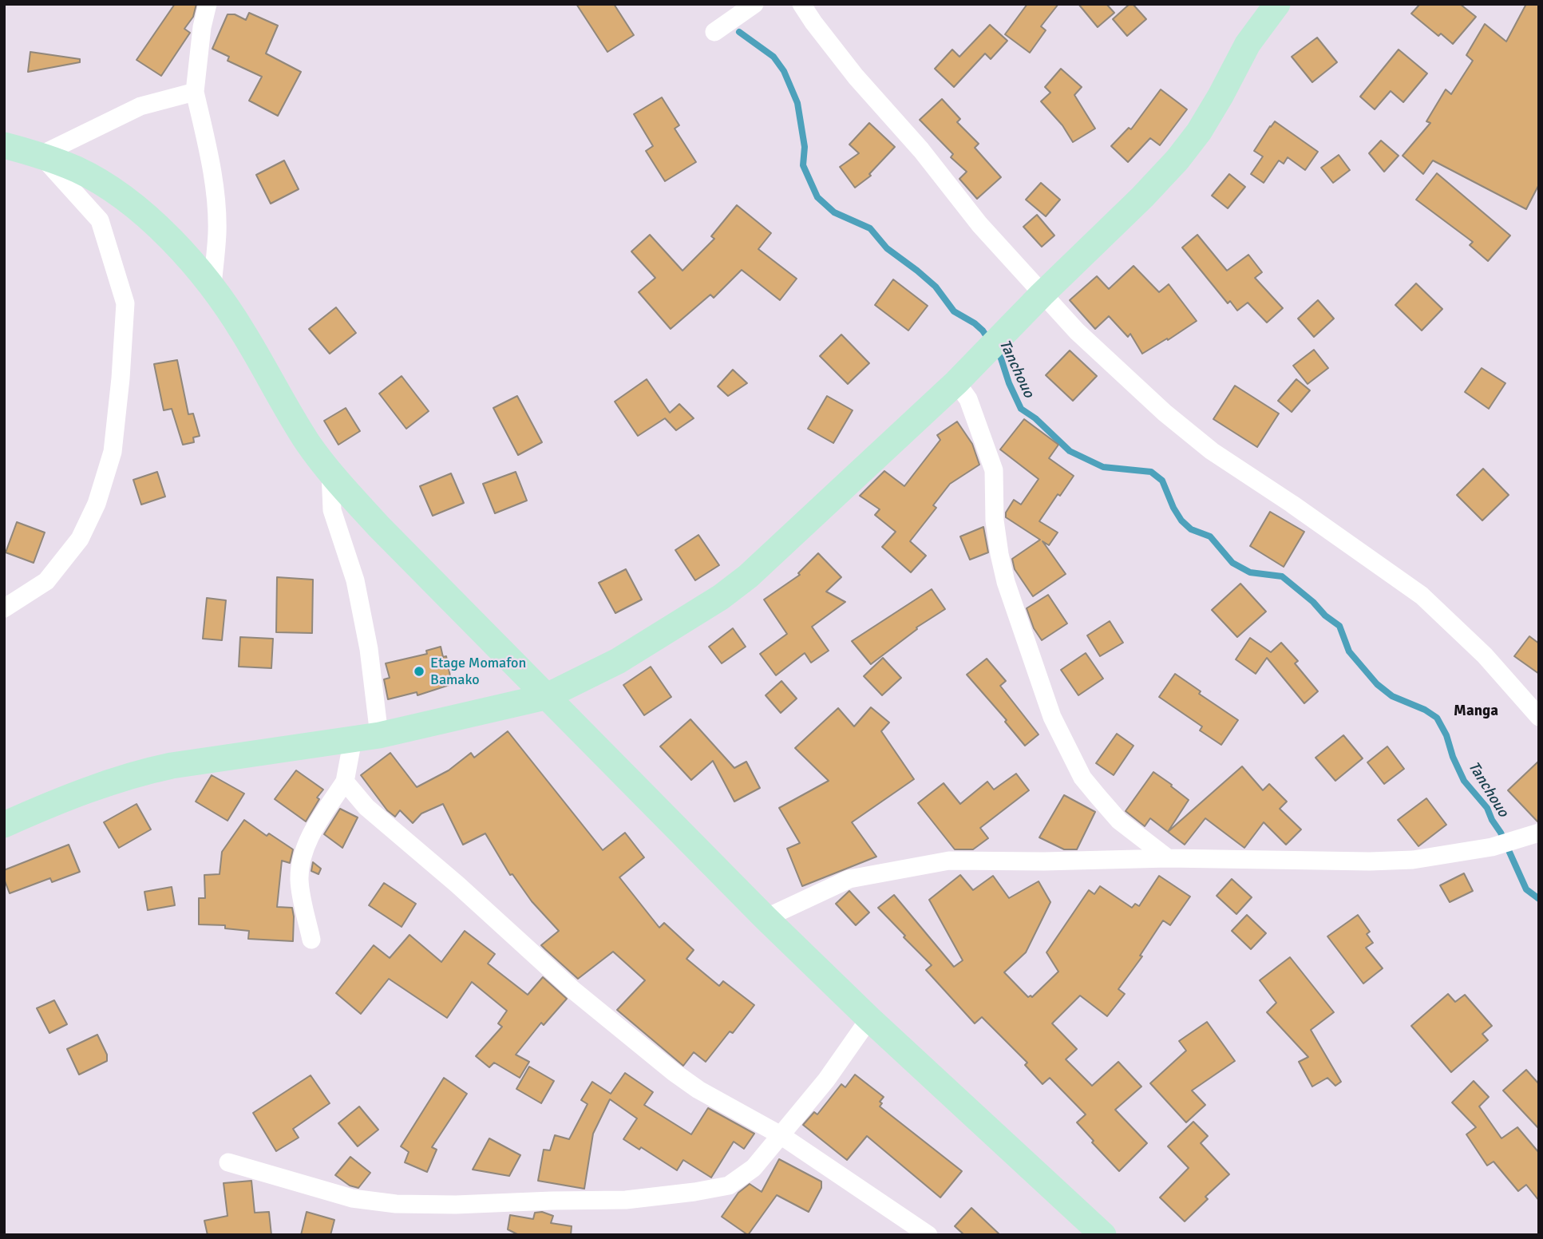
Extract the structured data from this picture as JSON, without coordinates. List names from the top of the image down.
{
  "districts": ["Manga"],
  "water": ["Tanchouo"],
  "places": ["Etage Momafon Bamako"]
}
